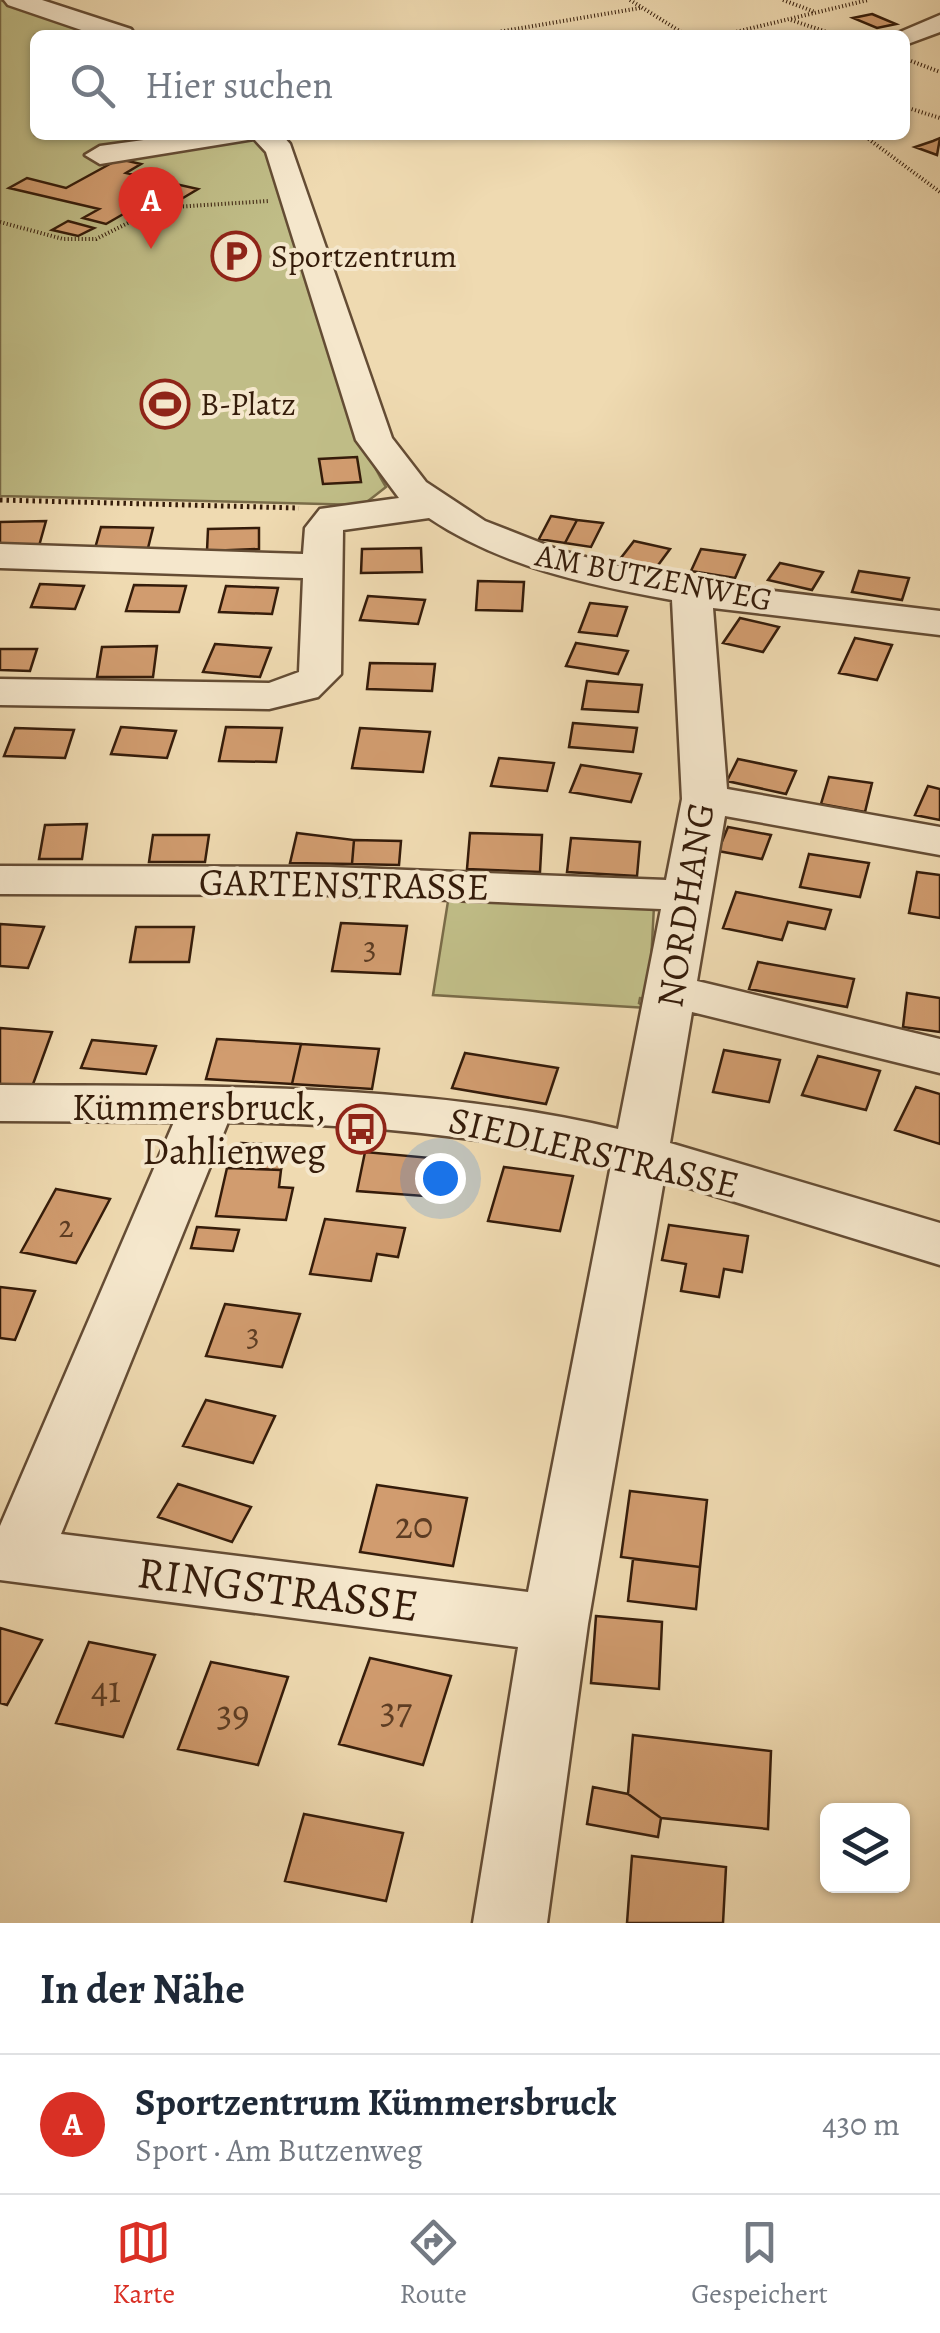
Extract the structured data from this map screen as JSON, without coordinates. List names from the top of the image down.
{
  "streets": {
    "street": [
      "AM BUTZENWEG",
      "GARTENSTRASSE",
      "NORDHANG",
      "SIEDLERSTRASSE",
      "RINGSTRASSE"
    ]
  },
  "crossings": [
    ["AM BUTZENWEG", "NORDHANG"],
    ["GARTENSTRASSE", "NORDHANG"],
    ["NORDHANG", "SIEDLERSTRASSE"]
  ],
  "places": {
    "parking": ["Sportzentrum"],
    "sports": ["B-Platz"],
    "bus stop": ["Kümmersbruck, Dahlienweg"]
  },
  "house_numbers": [
    "3",
    "2",
    "3",
    "20",
    "41",
    "37",
    "39"
  ],
  "page": {
    "search": "Hier suchen",
    "pins": "A",
    "heading": "In der Nähe",
    "list": [
      {
        "mark": "A",
        "name": "Sportzentrum Kümmersbruck",
        "note": "Sport · Am Butzenweg",
        "value": "430 m"
      }
    ],
    "nav": ["Karte", "Route", "Gespeichert"]
  }
}
